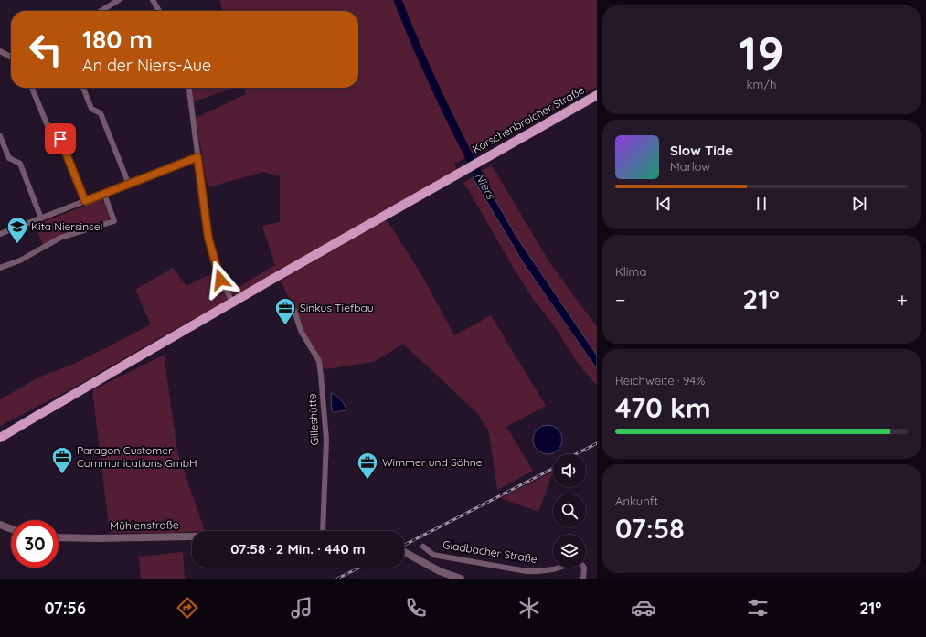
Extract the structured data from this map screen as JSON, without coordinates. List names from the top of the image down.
{
  "streets": {
    "main road": ["Korschenbroicher Straße"],
    "street": ["Gilleshütte", "Mühlenstraße", "Gladbacher Straße"]
  },
  "water": ["Niers"],
  "places": {
    "school or university": ["Kita Niersinsel"],
    "office": ["Sinkus Tiefbau", "Paragon Customer Communications GmbH", "Wimmer und Söhne"]
  },
  "page": {
    "tile": [
      ["19", "km/h"],
      "Klima",
      ["Reichweite · 94%", "470 km"],
      ["Ankunft", "07:58"]
    ],
    "turn": ["180 m", "An der Niers-Aue"],
    "song": ["Slow Tide", "Marlow"],
    "heat": ["−", "21°", "+"],
    "limit": "30",
    "trip": "07:58 · 2 Min. · 440 m",
    "tabs": ["07:56", "21°"]
  }
}
